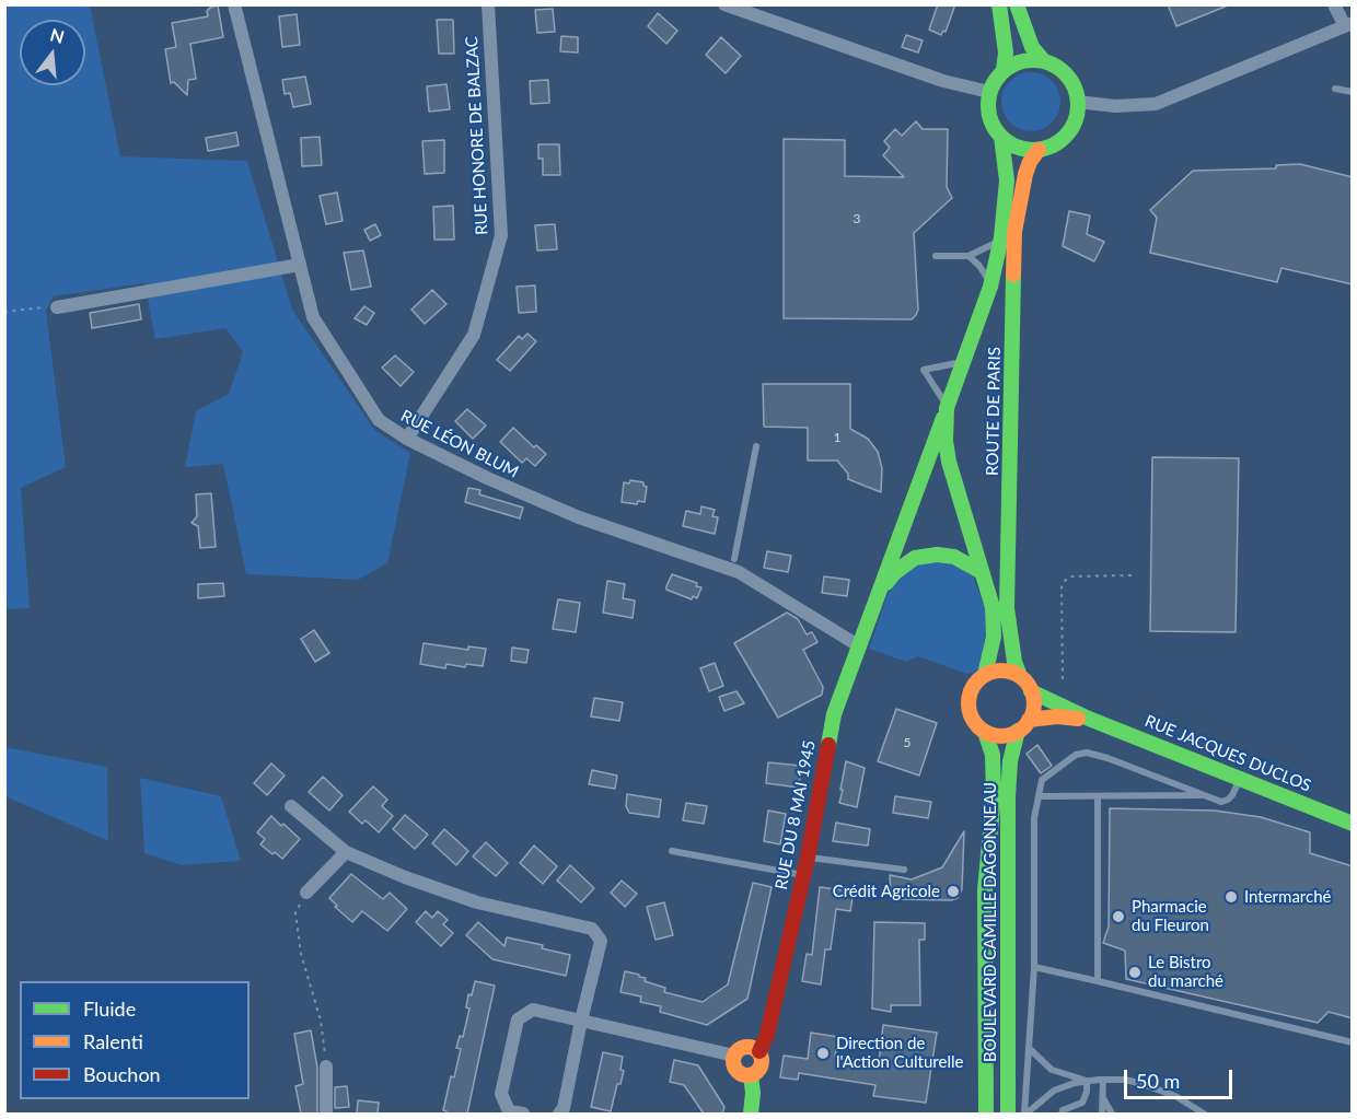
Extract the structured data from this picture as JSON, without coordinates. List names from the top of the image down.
{
  "streets": {
    "main road": [
      "ROUTE DE PARIS",
      "RUE JACQUES DUCLOS",
      "RUE DU 8 MAI 1945",
      "BOULEVARD CAMILLE DAGONNEAU"
    ],
    "street": ["RUE HONORE DE BALZAC", "RUE LÉON BLUM"]
  },
  "crossings": [
    ["RUE HONORE DE BALZAC", "RUE LÉON BLUM"],
    ["ROUTE DE PARIS", "RUE JACQUES DUCLOS"],
    ["ROUTE DE PARIS", "RUE DU 8 MAI 1945"],
    ["ROUTE DE PARIS", "BOULEVARD CAMILLE DAGONNEAU"],
    ["RUE LÉON BLUM", "RUE DU 8 MAI 1945"],
    ["RUE JACQUES DUCLOS", "BOULEVARD CAMILLE DAGONNEAU"]
  ],
  "places": [
    "Crédit Agricole",
    "Intermarché",
    "Pharmacie du Fleuron",
    "Le Bistro du marché",
    "Direction de l'Action Culturelle"
  ],
  "house_numbers": ["3", "1", "5"],
  "legend": ["Fluide", "Ralenti", "Bouchon"],
  "scale_bar": "50 m",
  "north": "top"
}
